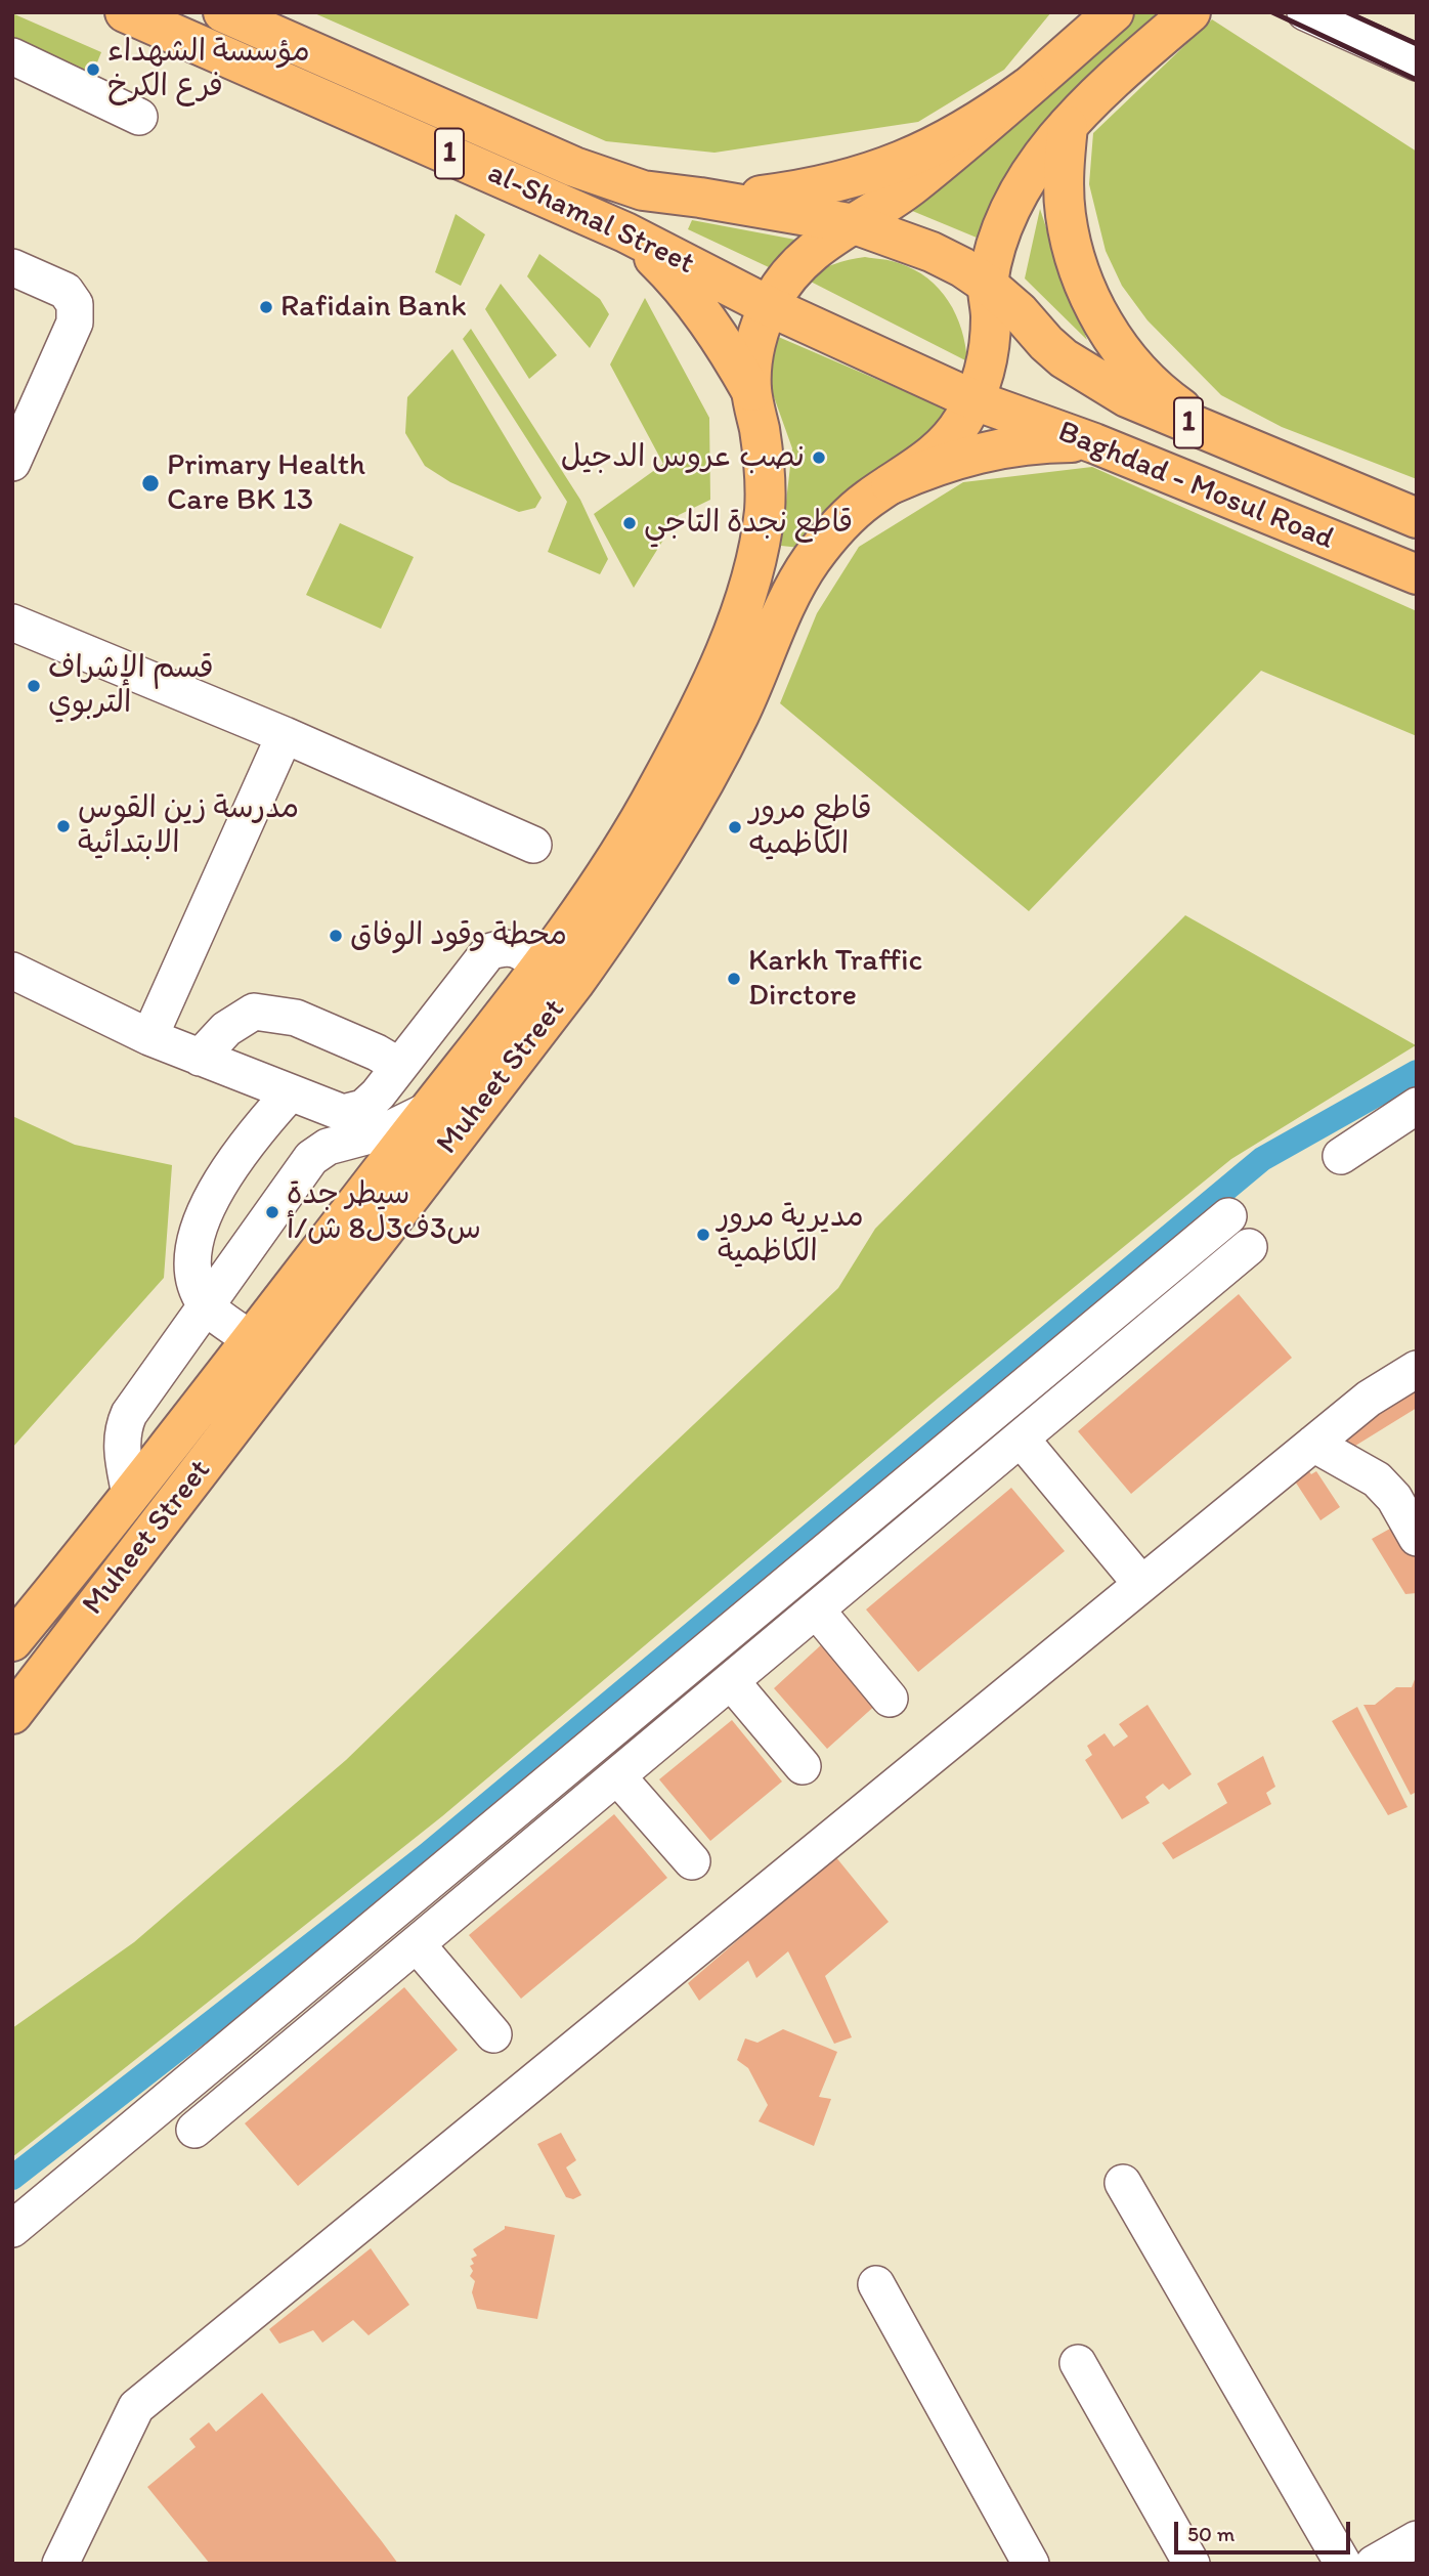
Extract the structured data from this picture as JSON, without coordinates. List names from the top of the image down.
{
  "streets": {
    "main road": [
      "1",
      "al-Shamal Street",
      "Baghdad - Mosul Road",
      "Muheet Street"
    ]
  },
  "crossings": [
    ["1", "al-Shamal Street"],
    ["al-Shamal Street", "Baghdad - Mosul Road"]
  ],
  "places": [
    "مؤسسة الشهداء فرع الكرخ",
    "Rafidain Bank",
    "نصب عروس الدجيل",
    "Primary Health Care BK 13",
    "قاطع نجدة التاجي",
    "قسم الإشراف التربوي",
    "مدرسة زين القوس الابتدائية",
    "قاطع مرور الكاظميه",
    "محطة وقود الوفاق",
    "Karkh Traffic Dirctore",
    "سيطر جدة س3ف3ل8 ش/أ",
    "مديرية مرور الكاظمية"
  ],
  "scale_bar": "50 m"
}
